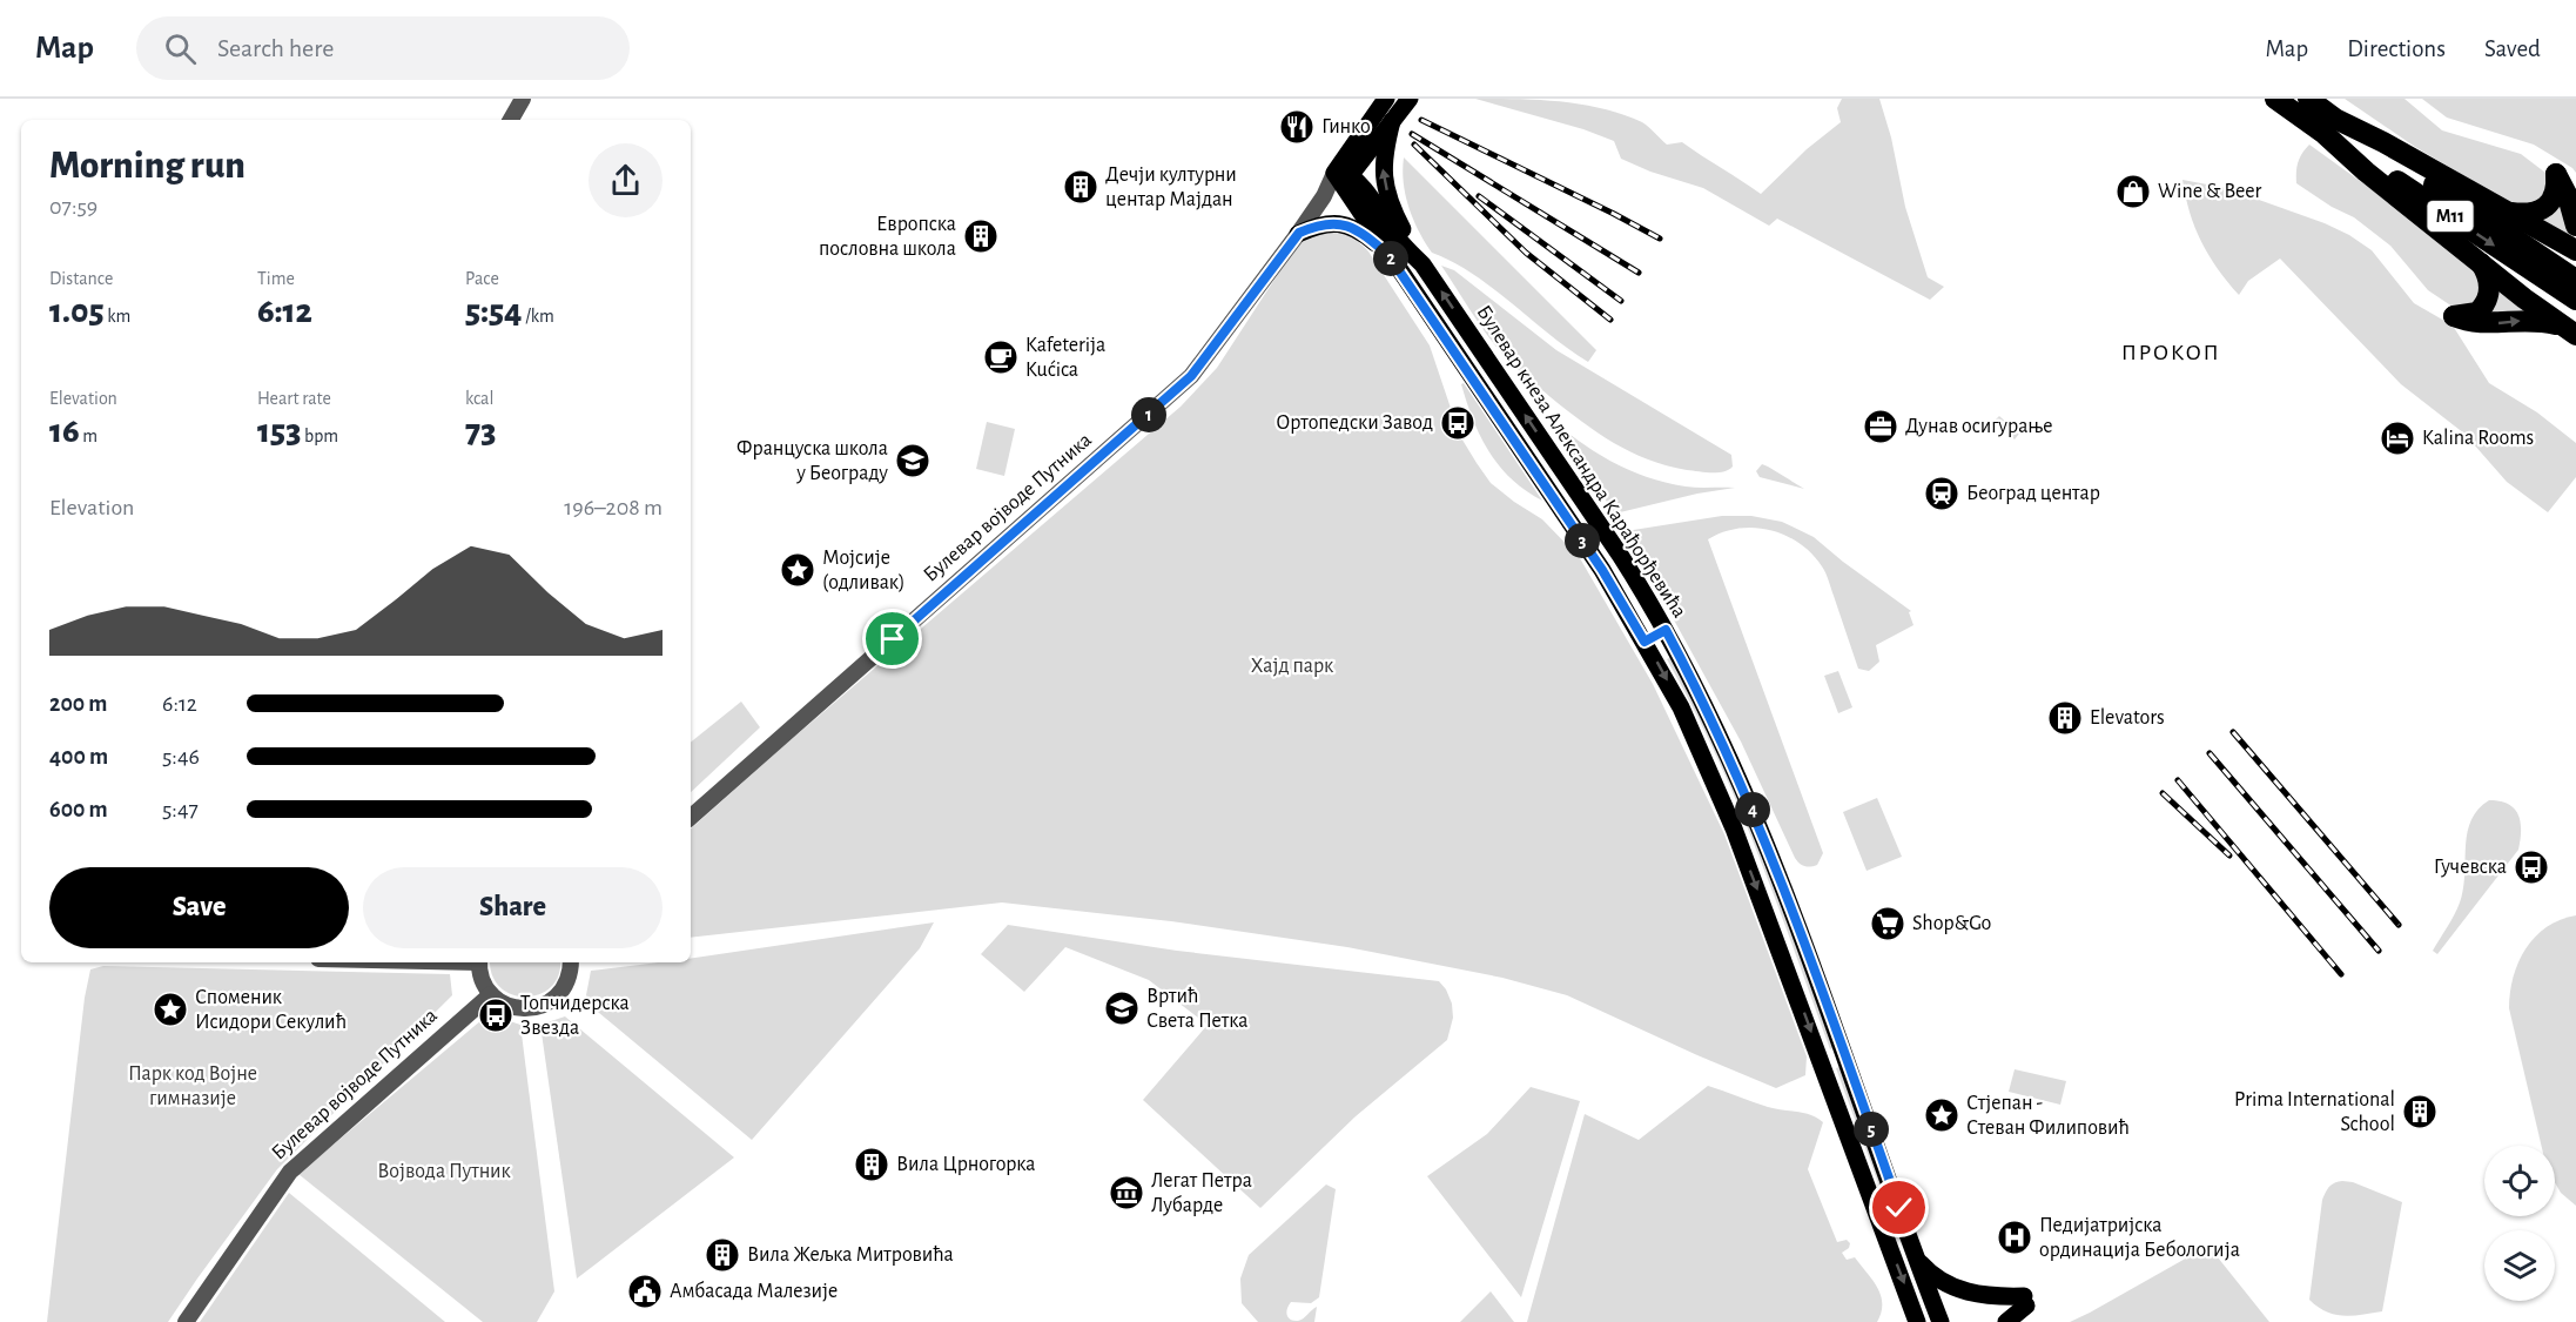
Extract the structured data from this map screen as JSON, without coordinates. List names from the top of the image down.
{
  "streets": {
    "highway": ["M11"],
    "main road": ["Булевар кнеза Александра Карађорђевића", "Булевар војводе Путника"]
  },
  "crossings": [
    ["Булевар кнеза Александра Карађорђевића", "Булевар војводе Путника"]
  ],
  "districts": ["ПРОКОП"],
  "parks": ["Хајд парк", "Парк код Војне гимназије", "Војвода Путник"],
  "places": {
    "restaurant": ["Гинко"],
    "building": [
      "Дечји културни центар Мајдан",
      "Европска пословна школа",
      "Elevators",
      "Prima International School",
      "Вила Црногорка",
      "Вила Жељка Митровића"
    ],
    "shop": ["Wine & Beer"],
    "cafe": ["Kafeterija Kućica"],
    "bus stop": ["Ортопедски Завод", "Гучевска", "Топчидерска Звезда"],
    "office": ["Дунав осигурање"],
    "hotel": ["Kalina Rooms"],
    "school or university": ["Француска школа у Београду", "Вртић Света Петка"],
    "station": ["Београд центар"],
    "place": ["Мојсије (одливак)", "Споменик Исидори Секулић", "Стјепан - Стеван Филиповић"],
    "supermarket": ["Shop&Go"],
    "museum": ["Легат Петра Лубарде"],
    "hospital": ["Педијатријска ординација Бебологија"],
    "public building": ["Амбасада Малезије"]
  },
  "page": {
    "header": "Map",
    "search": "Search here",
    "nav": ["Map", "Directions", "Saved"],
    "heading": ["Morning run", "07:59"],
    "stats": [
      ["Distance", "1.05 km"],
      ["Time", "6:12"],
      ["Pace", "5:54 /km"],
      ["Elevation", "16 m"],
      ["Heart rate", "153 bpm"],
      ["kcal", "73"]
    ],
    "pins": [
      "2",
      "1",
      "3",
      "4",
      "5"
    ],
    "chart": ["Elevation", "196–208 m"],
    "list": [
      {
        "name": "200 m",
        "note": "6:12"
      },
      {
        "name": "400 m",
        "note": "5:46"
      },
      {
        "name": "600 m",
        "note": "5:47"
      }
    ],
    "buttons": ["Save", "Share"]
  }
}
